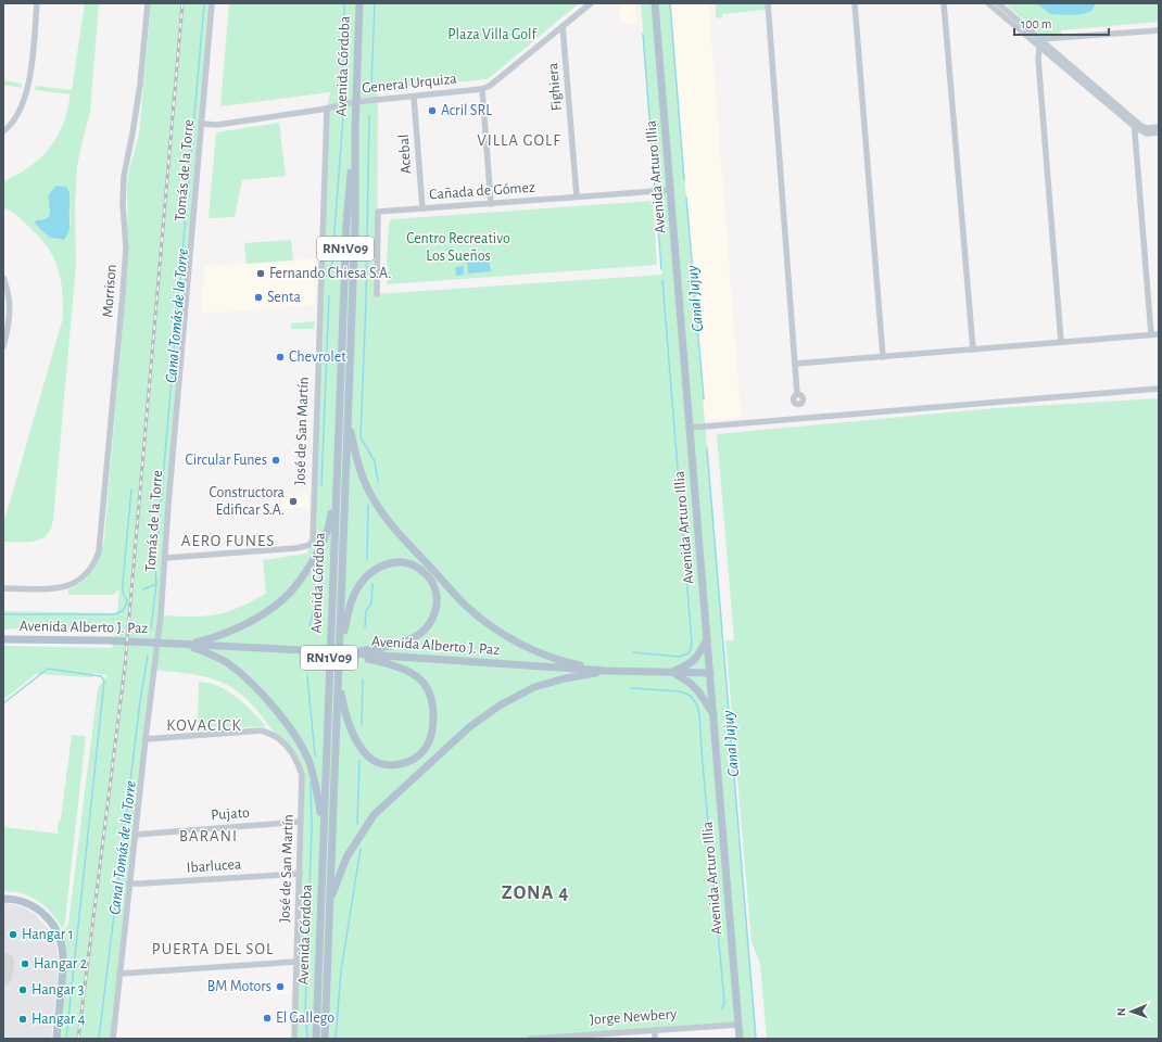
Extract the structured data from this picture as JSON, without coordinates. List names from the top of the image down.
{
  "streets": {
    "main road": [
      "Avenida Córdoba",
      "Avenida Arturo Illia",
      "RN1V09",
      "Avenida Alberto J. Paz"
    ],
    "street": [
      "General Urquiza",
      "Fighiera",
      "Acebal",
      "Tomás de la Torre",
      "Cañada de Gómez",
      "Morrison",
      "José de San Martín",
      "Pujato",
      "Ibarlucea",
      "Jorge Newbery"
    ]
  },
  "crossings": [
    ["Avenida Córdoba", "General Urquiza"],
    ["General Urquiza", "Fighiera"],
    ["General Urquiza", "Acebal"],
    ["General Urquiza", "Tomás de la Torre"],
    ["General Urquiza", "José de San Martín"],
    ["Fighiera", "Cañada de Gómez"],
    ["Acebal", "Cañada de Gómez"],
    ["Tomás de la Torre", "José de San Martín"],
    ["Tomás de la Torre", "Pujato"],
    ["Tomás de la Torre", "Ibarlucea"],
    ["Avenida Arturo Illia", "Cañada de Gómez"],
    ["Avenida Arturo Illia", "Avenida Alberto J. Paz"],
    ["Avenida Arturo Illia", "Jorge Newbery"],
    ["José de San Martín", "Pujato"],
    ["José de San Martín", "Ibarlucea"]
  ],
  "districts": [
    "VILLA GOLF",
    "AERO FUNES",
    "KOVACICK",
    "BARANI",
    "ZONA 4",
    "PUERTA DEL SOL"
  ],
  "water": ["Canal Jujuy", "Canal Tomás de la Torre"],
  "parks": ["Plaza Villa Golf", "Centro Recreativo Los Sueños"],
  "places": [
    "Acril SRL",
    "Fernando Chiesa S.A.",
    "Senta",
    "Chevrolet",
    "Circular Funes",
    "Constructora Edificar S.A.",
    "Hangar 1",
    "Hangar 2",
    "BM Motors",
    "Hangar 3",
    "El Gallego",
    "Hangar 4"
  ],
  "scale_bar": "100 m",
  "north": "left"
}
